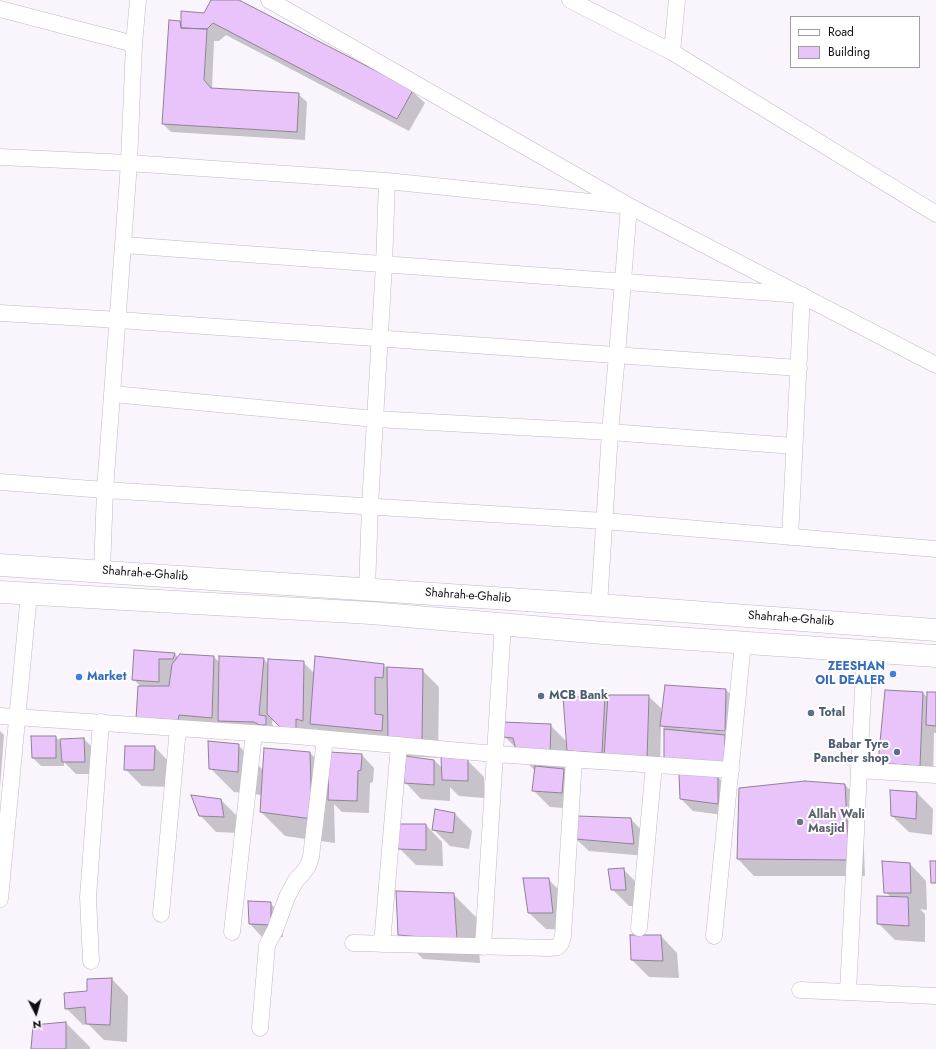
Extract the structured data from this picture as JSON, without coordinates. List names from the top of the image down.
{
  "streets": {
    "main road": ["Shahrah-e-Ghalib"]
  },
  "places": [
    "ZEESHAN OIL DEALER",
    "Market",
    "MCB Bank",
    "Total",
    "Babar Tyre Pancher shop",
    "Allah Wali Masjid"
  ],
  "legend": ["Road", "Building"],
  "north": "bottom"
}
